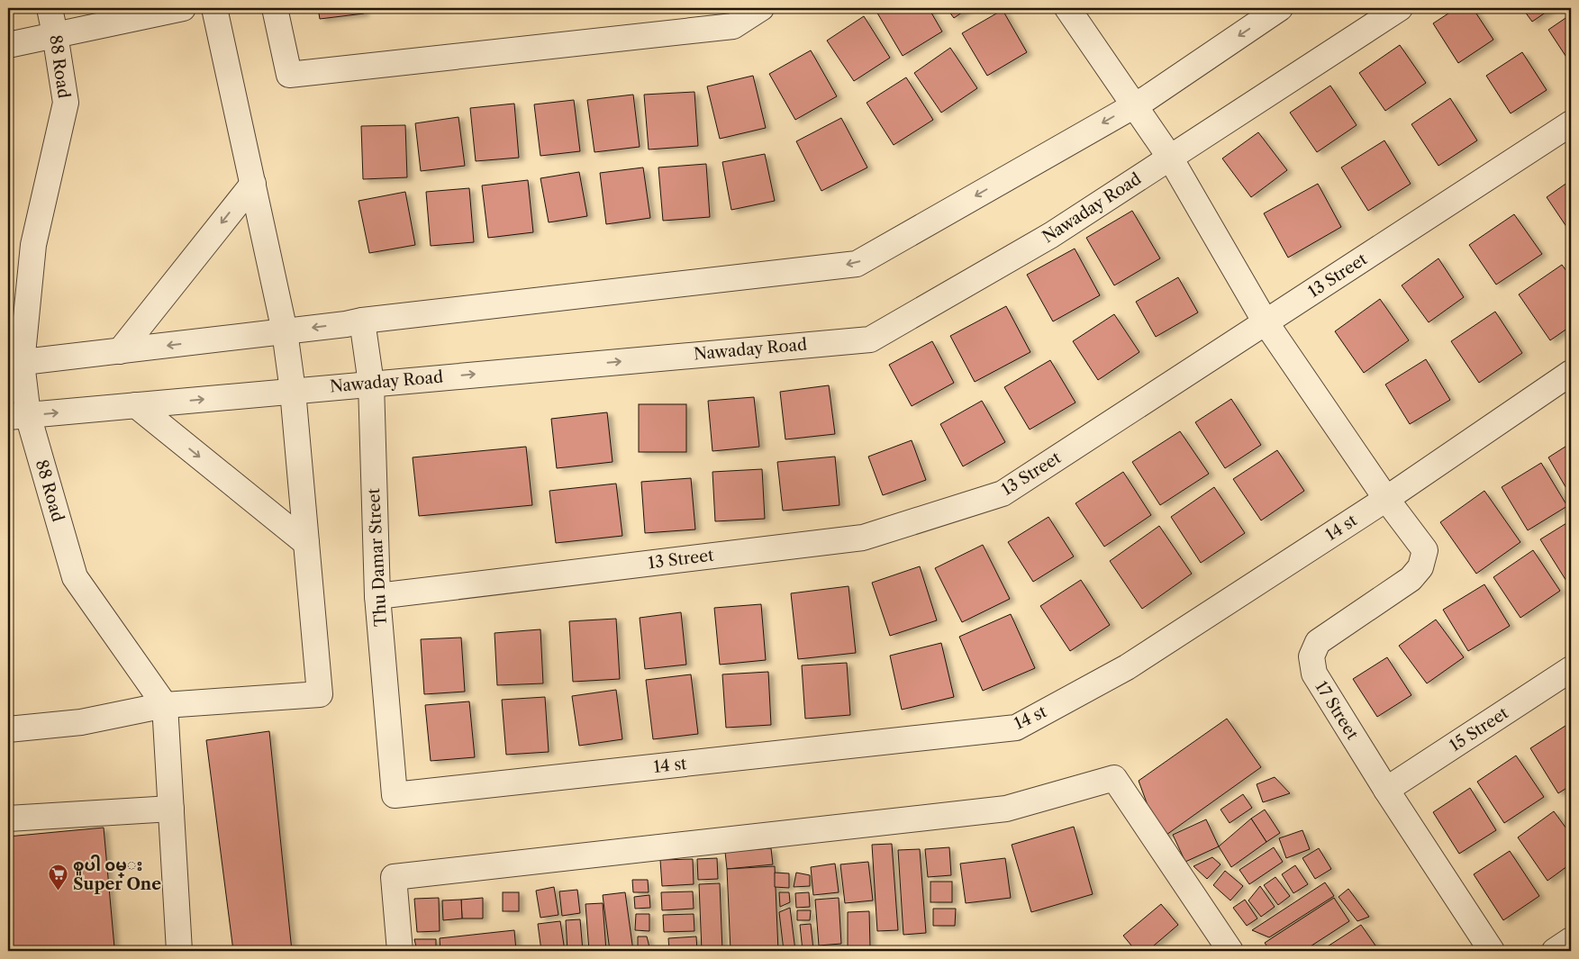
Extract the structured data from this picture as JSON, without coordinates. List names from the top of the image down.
{
  "streets": {
    "street": [
      "88 Road",
      "Nawaday Road",
      "13 Street",
      "14 st",
      "Thu Damar Street",
      "17 Street",
      "15 Street"
    ]
  },
  "crossings": [
    ["88 Road", "Nawaday Road"],
    ["Nawaday Road", "Thu Damar Street"],
    ["13 Street", "Thu Damar Street"],
    ["14 st", "Thu Damar Street"],
    ["14 st", "17 Street"],
    ["17 Street", "15 Street"]
  ],
  "places": {
    "supermarket": ["စူပါ ၀မ္း Super One"]
  }
}
